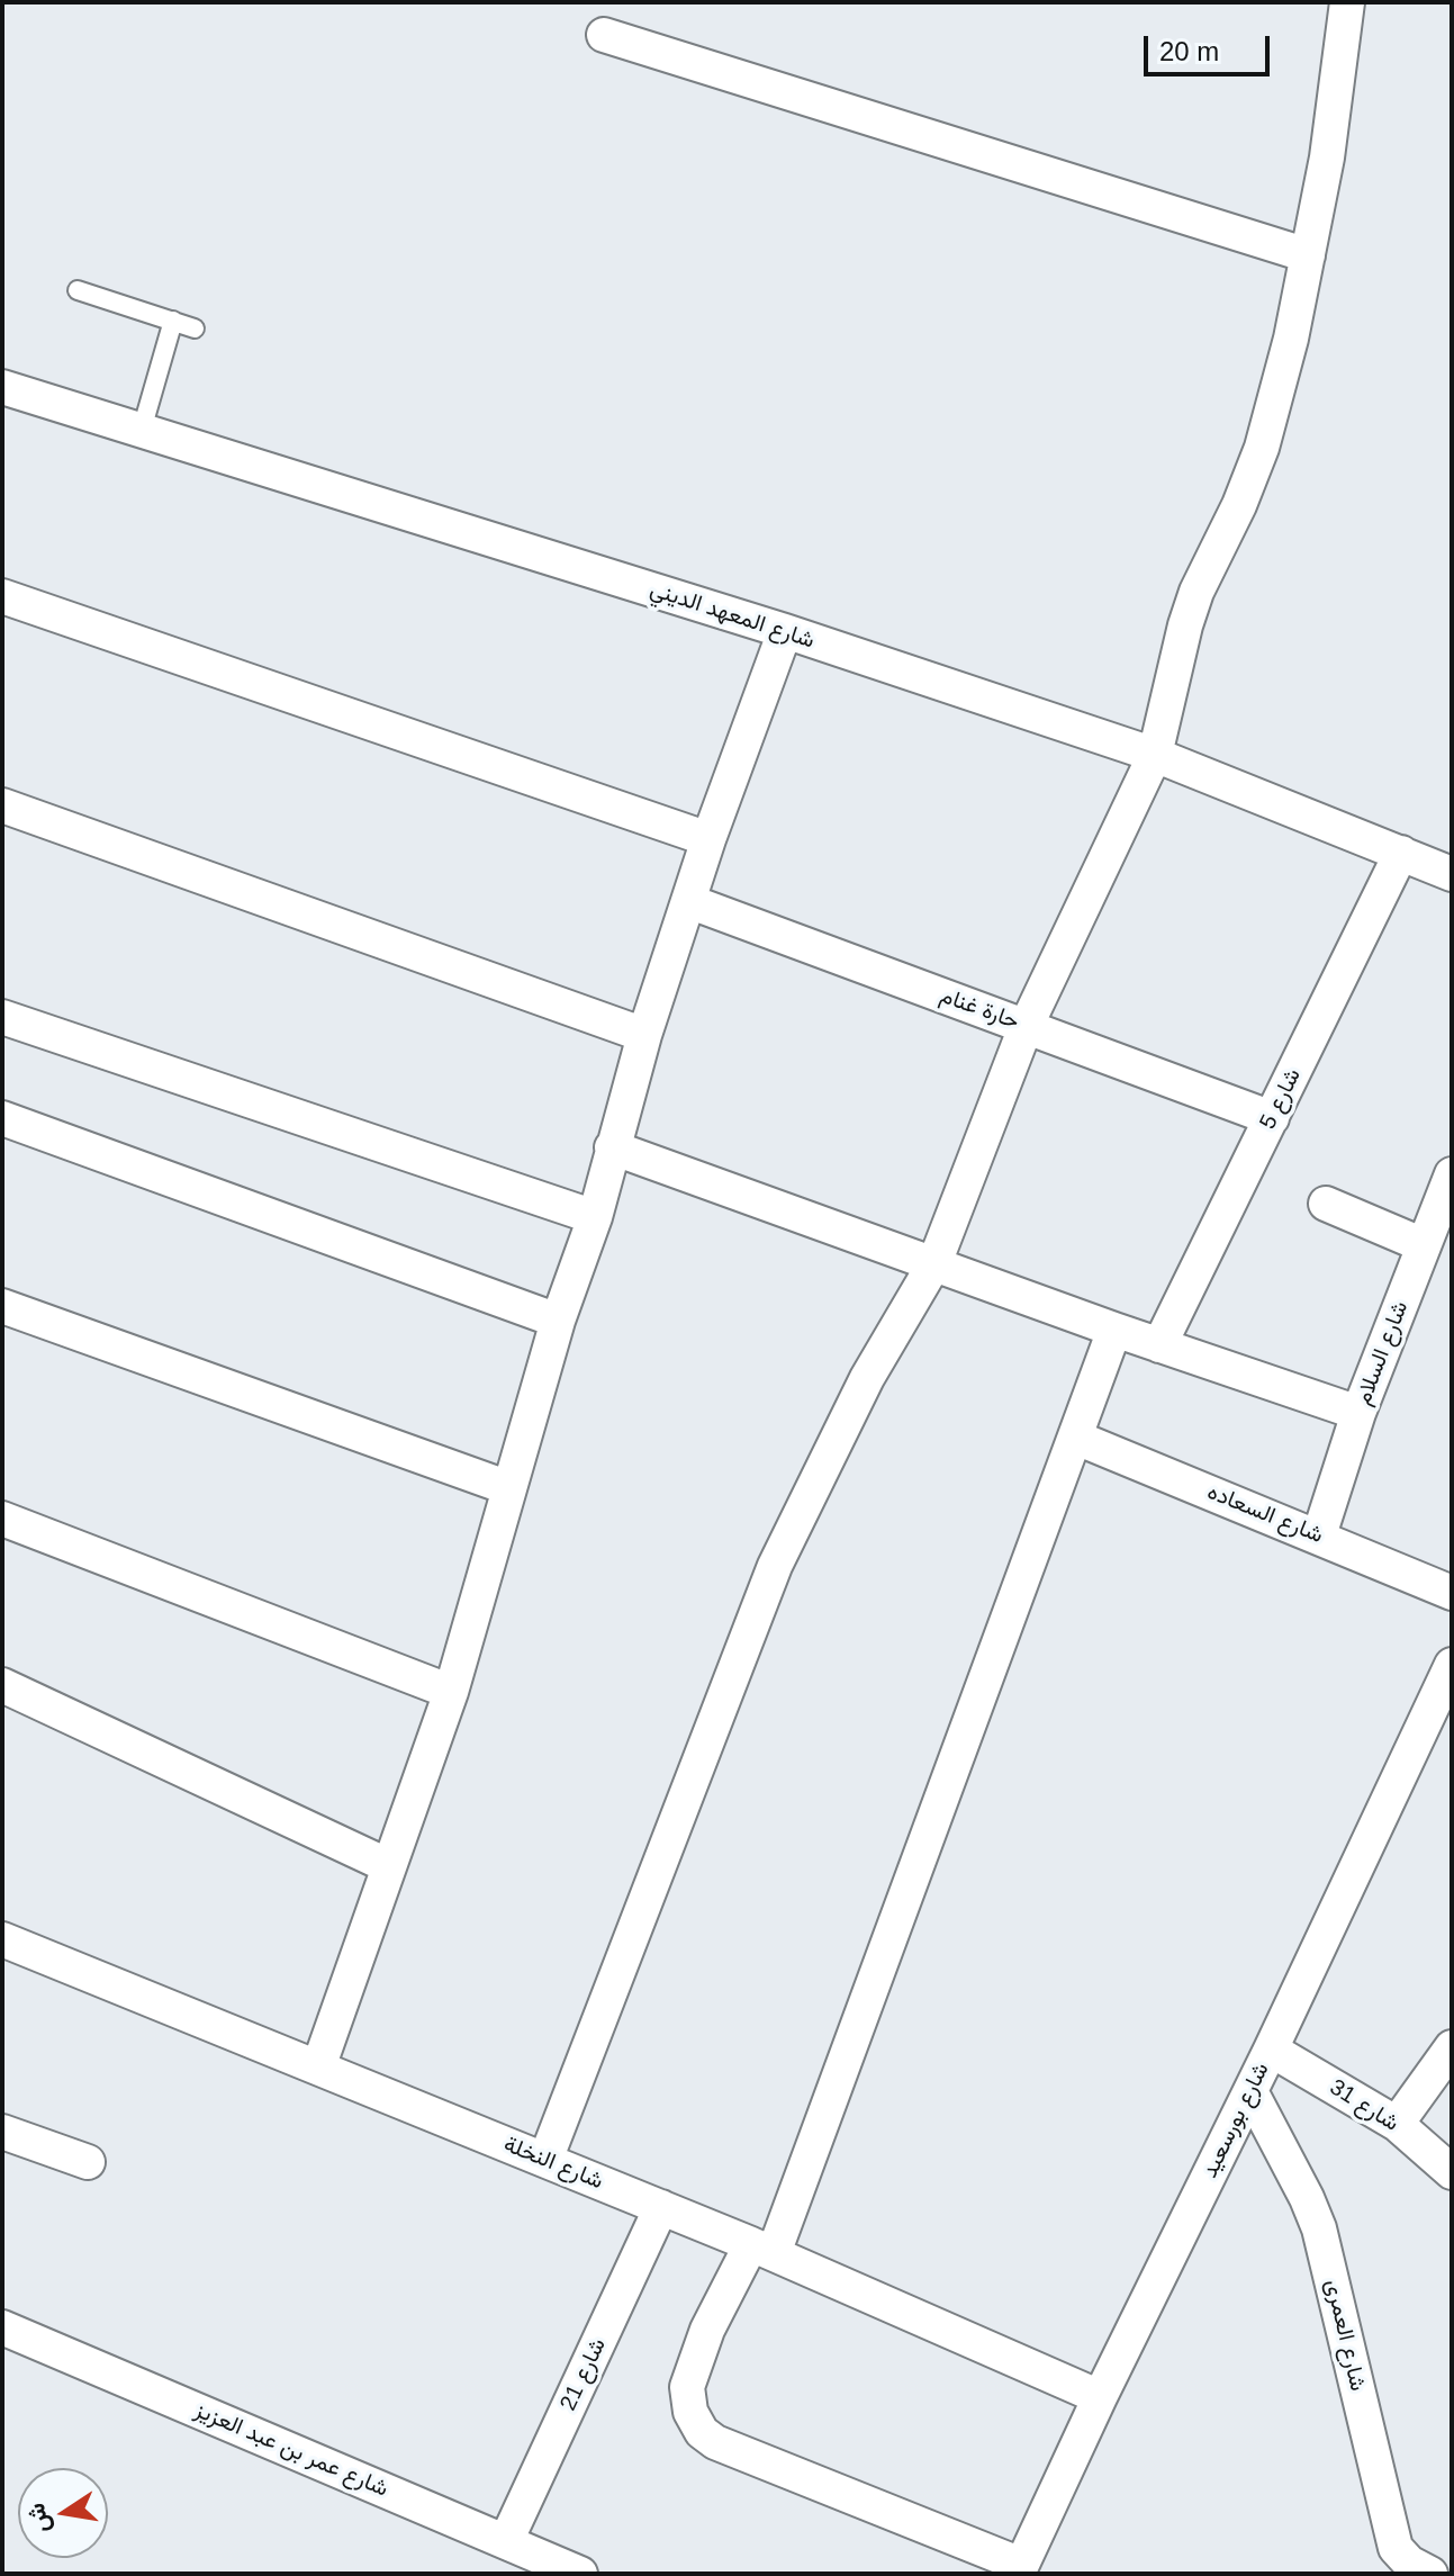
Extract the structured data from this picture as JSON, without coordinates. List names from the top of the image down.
{
  "streets": {
    "street": [
      "شارع المعهد الديني",
      "حارة غنام",
      "شارع 5",
      "شارع السلام",
      "شارع السعاده",
      "شارع 31",
      "شارع بورسعيد",
      "شارع النخلة",
      "شارع العمرى",
      "شارع 21",
      "شارع عمر بن عبد العزيز"
    ]
  },
  "crossings": [
    ["شارع المعهد الديني", "شارع 5"],
    ["حارة غنام", "شارع 5"],
    ["شارع السلام", "شارع السعاده"],
    ["شارع 31", "شارع بورسعيد"],
    ["شارع بورسعيد", "شارع النخلة"],
    ["شارع بورسعيد", "شارع العمرى"],
    ["شارع النخلة", "شارع 21"],
    ["شارع 21", "شارع عمر بن عبد العزيز"]
  ],
  "scale_bar": "20 m",
  "north": "left"
}
